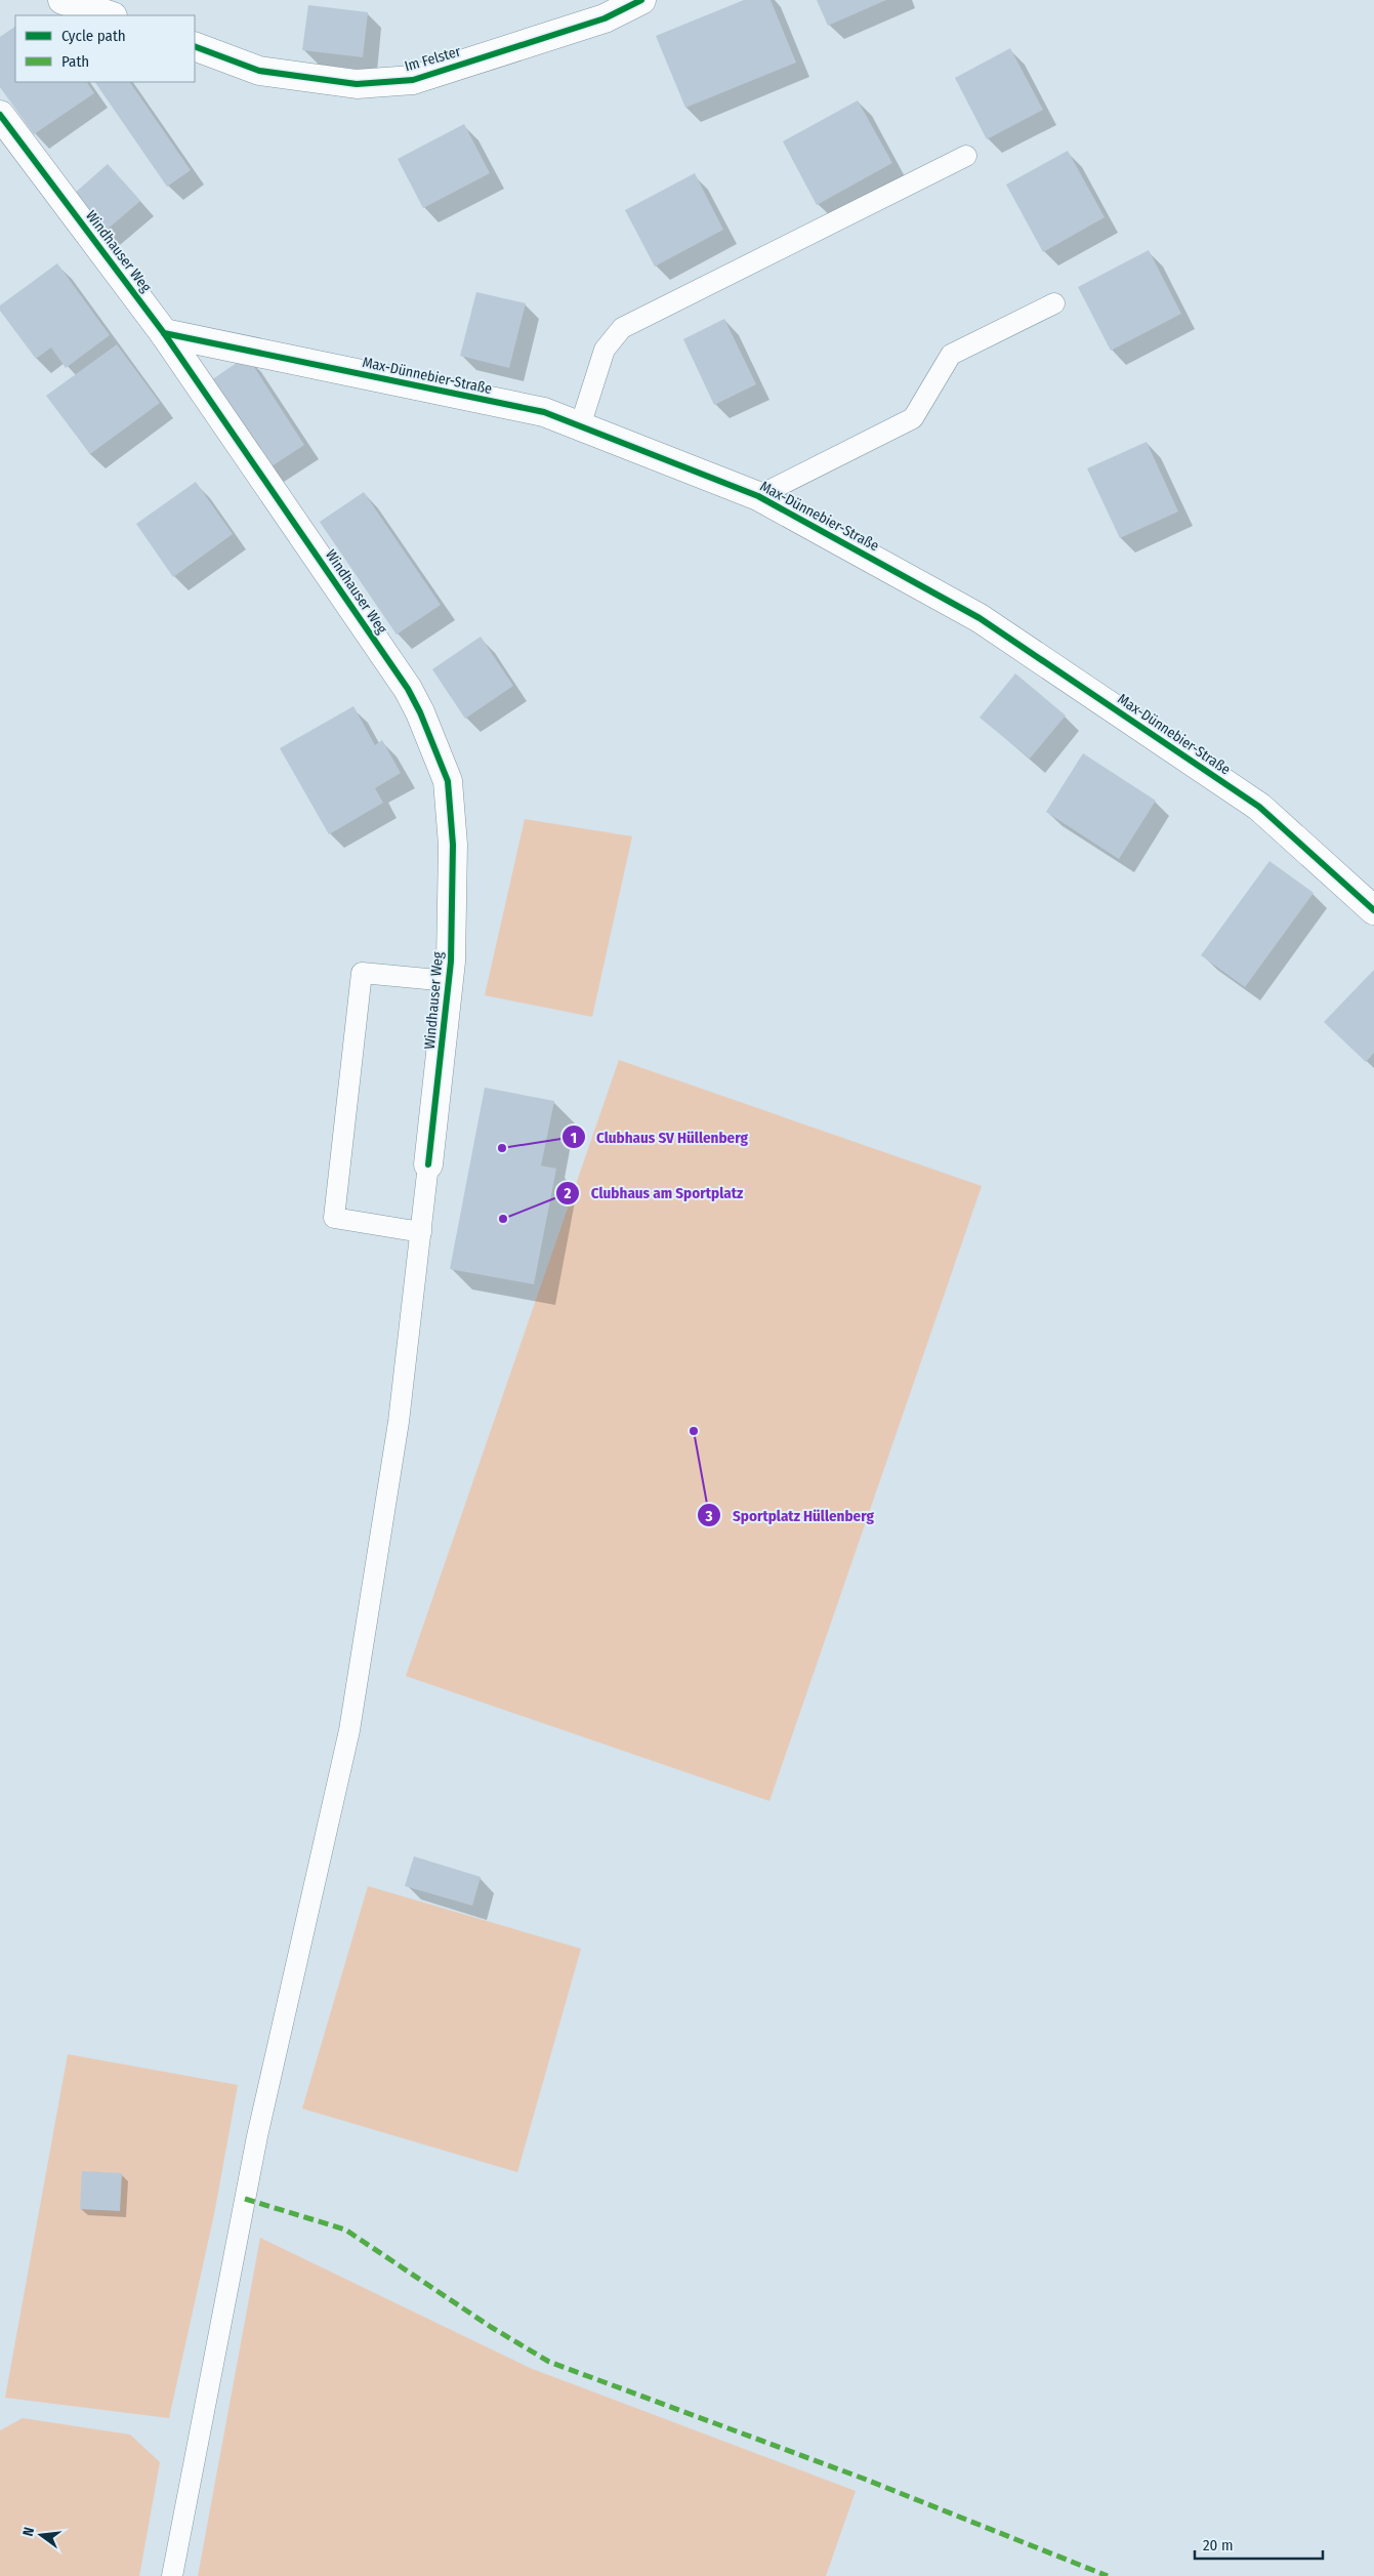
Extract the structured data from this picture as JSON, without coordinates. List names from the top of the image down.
{
  "streets": {
    "street": ["Im Felster", "Windhauser Weg", "Max-Dünnebier-Straße"]
  },
  "crossings": [
    ["Windhauser Weg", "Max-Dünnebier-Straße"]
  ],
  "places": ["Clubhaus SV Hüllenberg", "Clubhaus am Sportplatz", "Sportplatz Hüllenberg"],
  "legend": ["Cycle path", "Path"],
  "scale_bar": "20 m",
  "north": "left"
}
